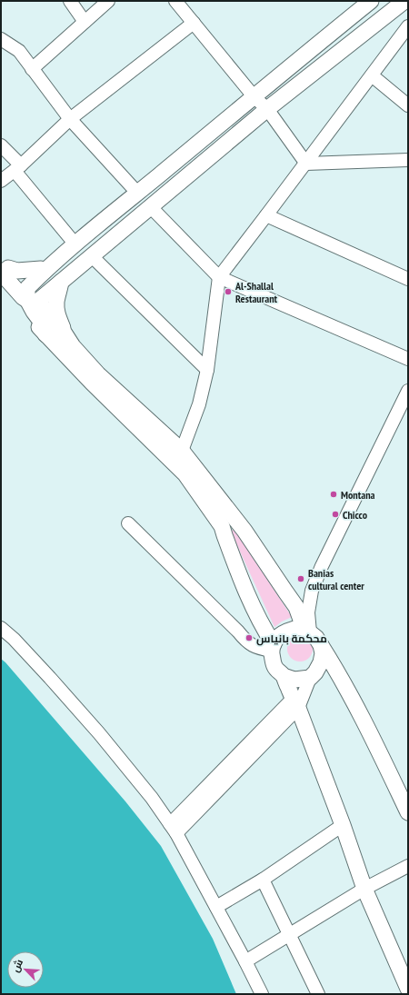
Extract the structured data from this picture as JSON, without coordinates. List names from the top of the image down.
{
  "places": [
    "Al-Shallal Restaurant",
    "Montana",
    "Chicco",
    "Banias cultural center",
    "محكمة بانياس"
  ],
  "north": "top left"
}
